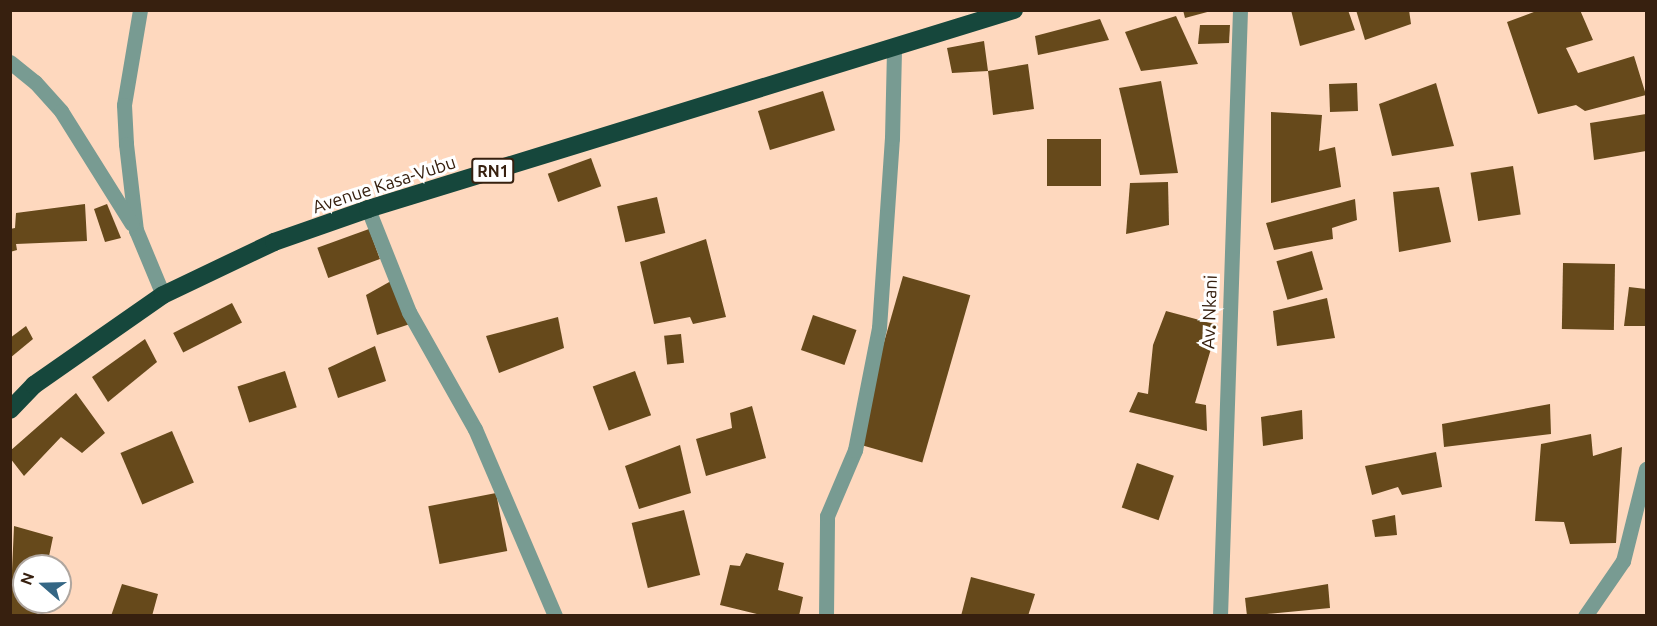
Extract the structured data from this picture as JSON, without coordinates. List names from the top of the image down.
{
  "streets": {
    "highway": ["RN1", "Avenue Kasa-Vubu"],
    "street": ["Av. Nkani"]
  },
  "north": "left"
}
